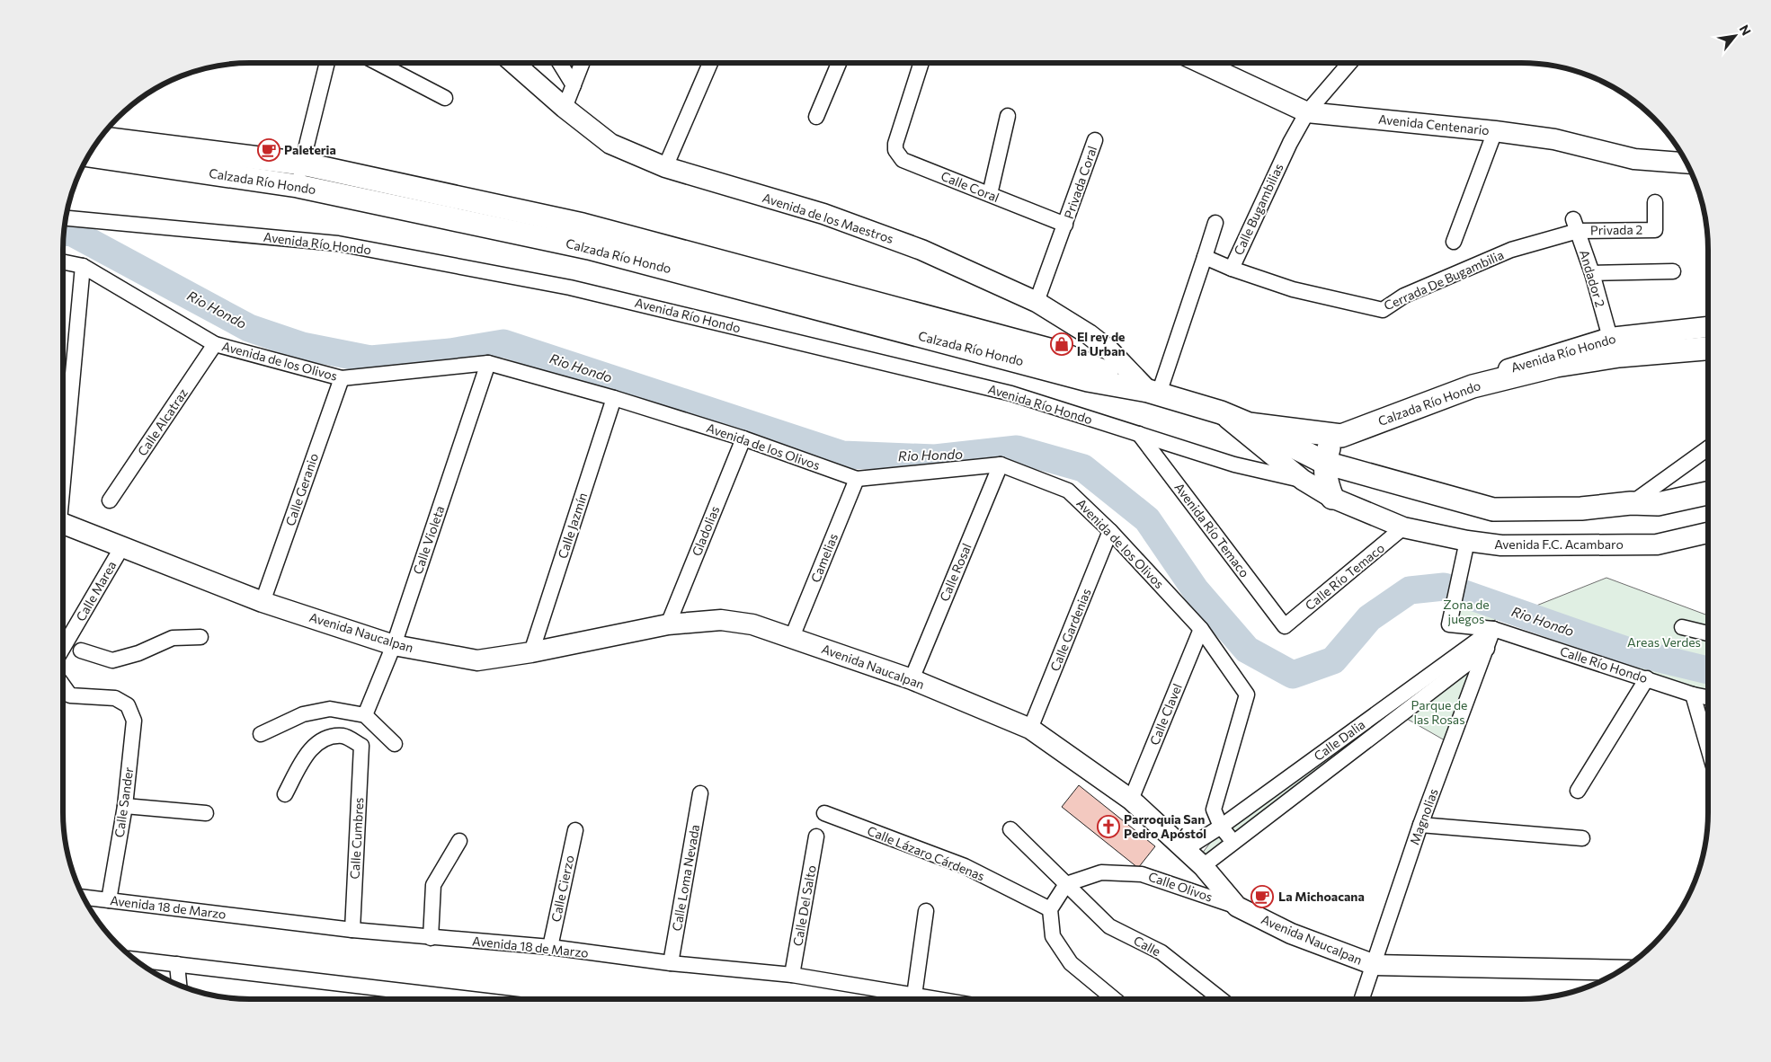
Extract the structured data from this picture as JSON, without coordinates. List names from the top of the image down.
{
  "streets": {
    "main road": [
      "Avenida Centenario",
      "Calzada Río Hondo",
      "Avenida de los Maestros",
      "Avenida Río Hondo",
      "Avenida F.C. Acambaro",
      "Avenida Naucalpan"
    ],
    "street": [
      "Privada Coral",
      "Calle Coral",
      "Calle Bugambilias",
      "Privada 2",
      "Andador 2",
      "Cerrada De Bugambilia",
      "Avenida de los Olivos",
      "Calle Alcatraz",
      "Calle Geranio",
      "Calle Jazmín",
      "Avenida Río Temaco",
      "Gladolias",
      "Calle Violeta",
      "Camelias",
      "Calle Rosal",
      "Calle Río Temaco",
      "Calle Marea",
      "Calle Gardenias",
      "Calle Río Hondo",
      "Calle Clavel",
      "Calle Dalia",
      "Calle Sander",
      "Magnolias",
      "Calle Cumbres",
      "Calle Lázaro Cárdenas",
      "Calle Loma Nevada",
      "Calle Olivos",
      "Calle Cierzo",
      "Calle Del Salto",
      "Avenida 18 de Marzo",
      "Calle"
    ]
  },
  "crossings": [
    ["Avenida Centenario", "Calle Bugambilias"],
    ["Calzada Río Hondo", "Avenida de los Maestros"],
    ["Calzada Río Hondo", "Avenida Río Hondo"],
    ["Calzada Río Hondo", "Avenida F.C. Acambaro"],
    ["Privada Coral", "Calle Coral"],
    ["Calle Bugambilias", "Cerrada De Bugambilia"],
    ["Privada 2", "Andador 2"],
    ["Privada 2", "Cerrada De Bugambilia"],
    ["Avenida Río Hondo", "Andador 2"],
    ["Avenida Río Hondo", "Avenida Río Temaco"],
    ["Avenida Río Hondo", "Avenida F.C. Acambaro"],
    ["Andador 2", "Cerrada De Bugambilia"],
    ["Avenida de los Olivos", "Calle Alcatraz"],
    ["Avenida de los Olivos", "Calle Geranio"],
    ["Avenida de los Olivos", "Calle Jazmín"],
    ["Avenida de los Olivos", "Gladolias"],
    ["Avenida de los Olivos", "Calle Violeta"],
    ["Avenida de los Olivos", "Camelias"],
    ["Avenida de los Olivos", "Calle Rosal"],
    ["Avenida de los Olivos", "Calle Gardenias"],
    ["Avenida de los Olivos", "Calle Clavel"],
    ["Avenida de los Olivos", "Calle Dalia"],
    ["Calle Geranio", "Avenida Naucalpan"],
    ["Calle Jazmín", "Avenida Naucalpan"],
    ["Avenida Río Temaco", "Calle Río Temaco"],
    ["Gladolias", "Avenida Naucalpan"],
    ["Calle Violeta", "Avenida Naucalpan"],
    ["Avenida F.C. Acambaro", "Calle Río Temaco"],
    ["Avenida F.C. Acambaro", "Calle Río Hondo"],
    ["Camelias", "Avenida Naucalpan"],
    ["Calle Rosal", "Avenida Naucalpan"],
    ["Calle Marea", "Avenida Naucalpan"],
    ["Calle Gardenias", "Avenida Naucalpan"],
    ["Avenida Naucalpan", "Calle Clavel"],
    ["Avenida Naucalpan", "Calle Dalia"],
    ["Avenida Naucalpan", "Magnolias"],
    ["Avenida Naucalpan", "Calle Olivos"],
    ["Calle Río Hondo", "Calle Dalia"],
    ["Calle Río Hondo", "Magnolias"],
    ["Calle Dalia", "Magnolias"],
    ["Calle Sander", "Avenida 18 de Marzo"],
    ["Calle Cumbres", "Avenida 18 de Marzo"],
    ["Calle Loma Nevada", "Avenida 18 de Marzo"],
    ["Calle Olivos", "Calle"],
    ["Calle Cierzo", "Avenida 18 de Marzo"],
    ["Calle Del Salto", "Avenida 18 de Marzo"]
  ],
  "water": ["Rio Hondo"],
  "parks": ["Zona de juegos", "Areas Verdes", "Parque de las Rosas"],
  "places": {
    "cafe": ["Paleteria", "La Michoacana"],
    "shop": ["El rey de la Urban"],
    "church": ["Parroquia San Pedro Apóstol"]
  },
  "north": "top right"
}
